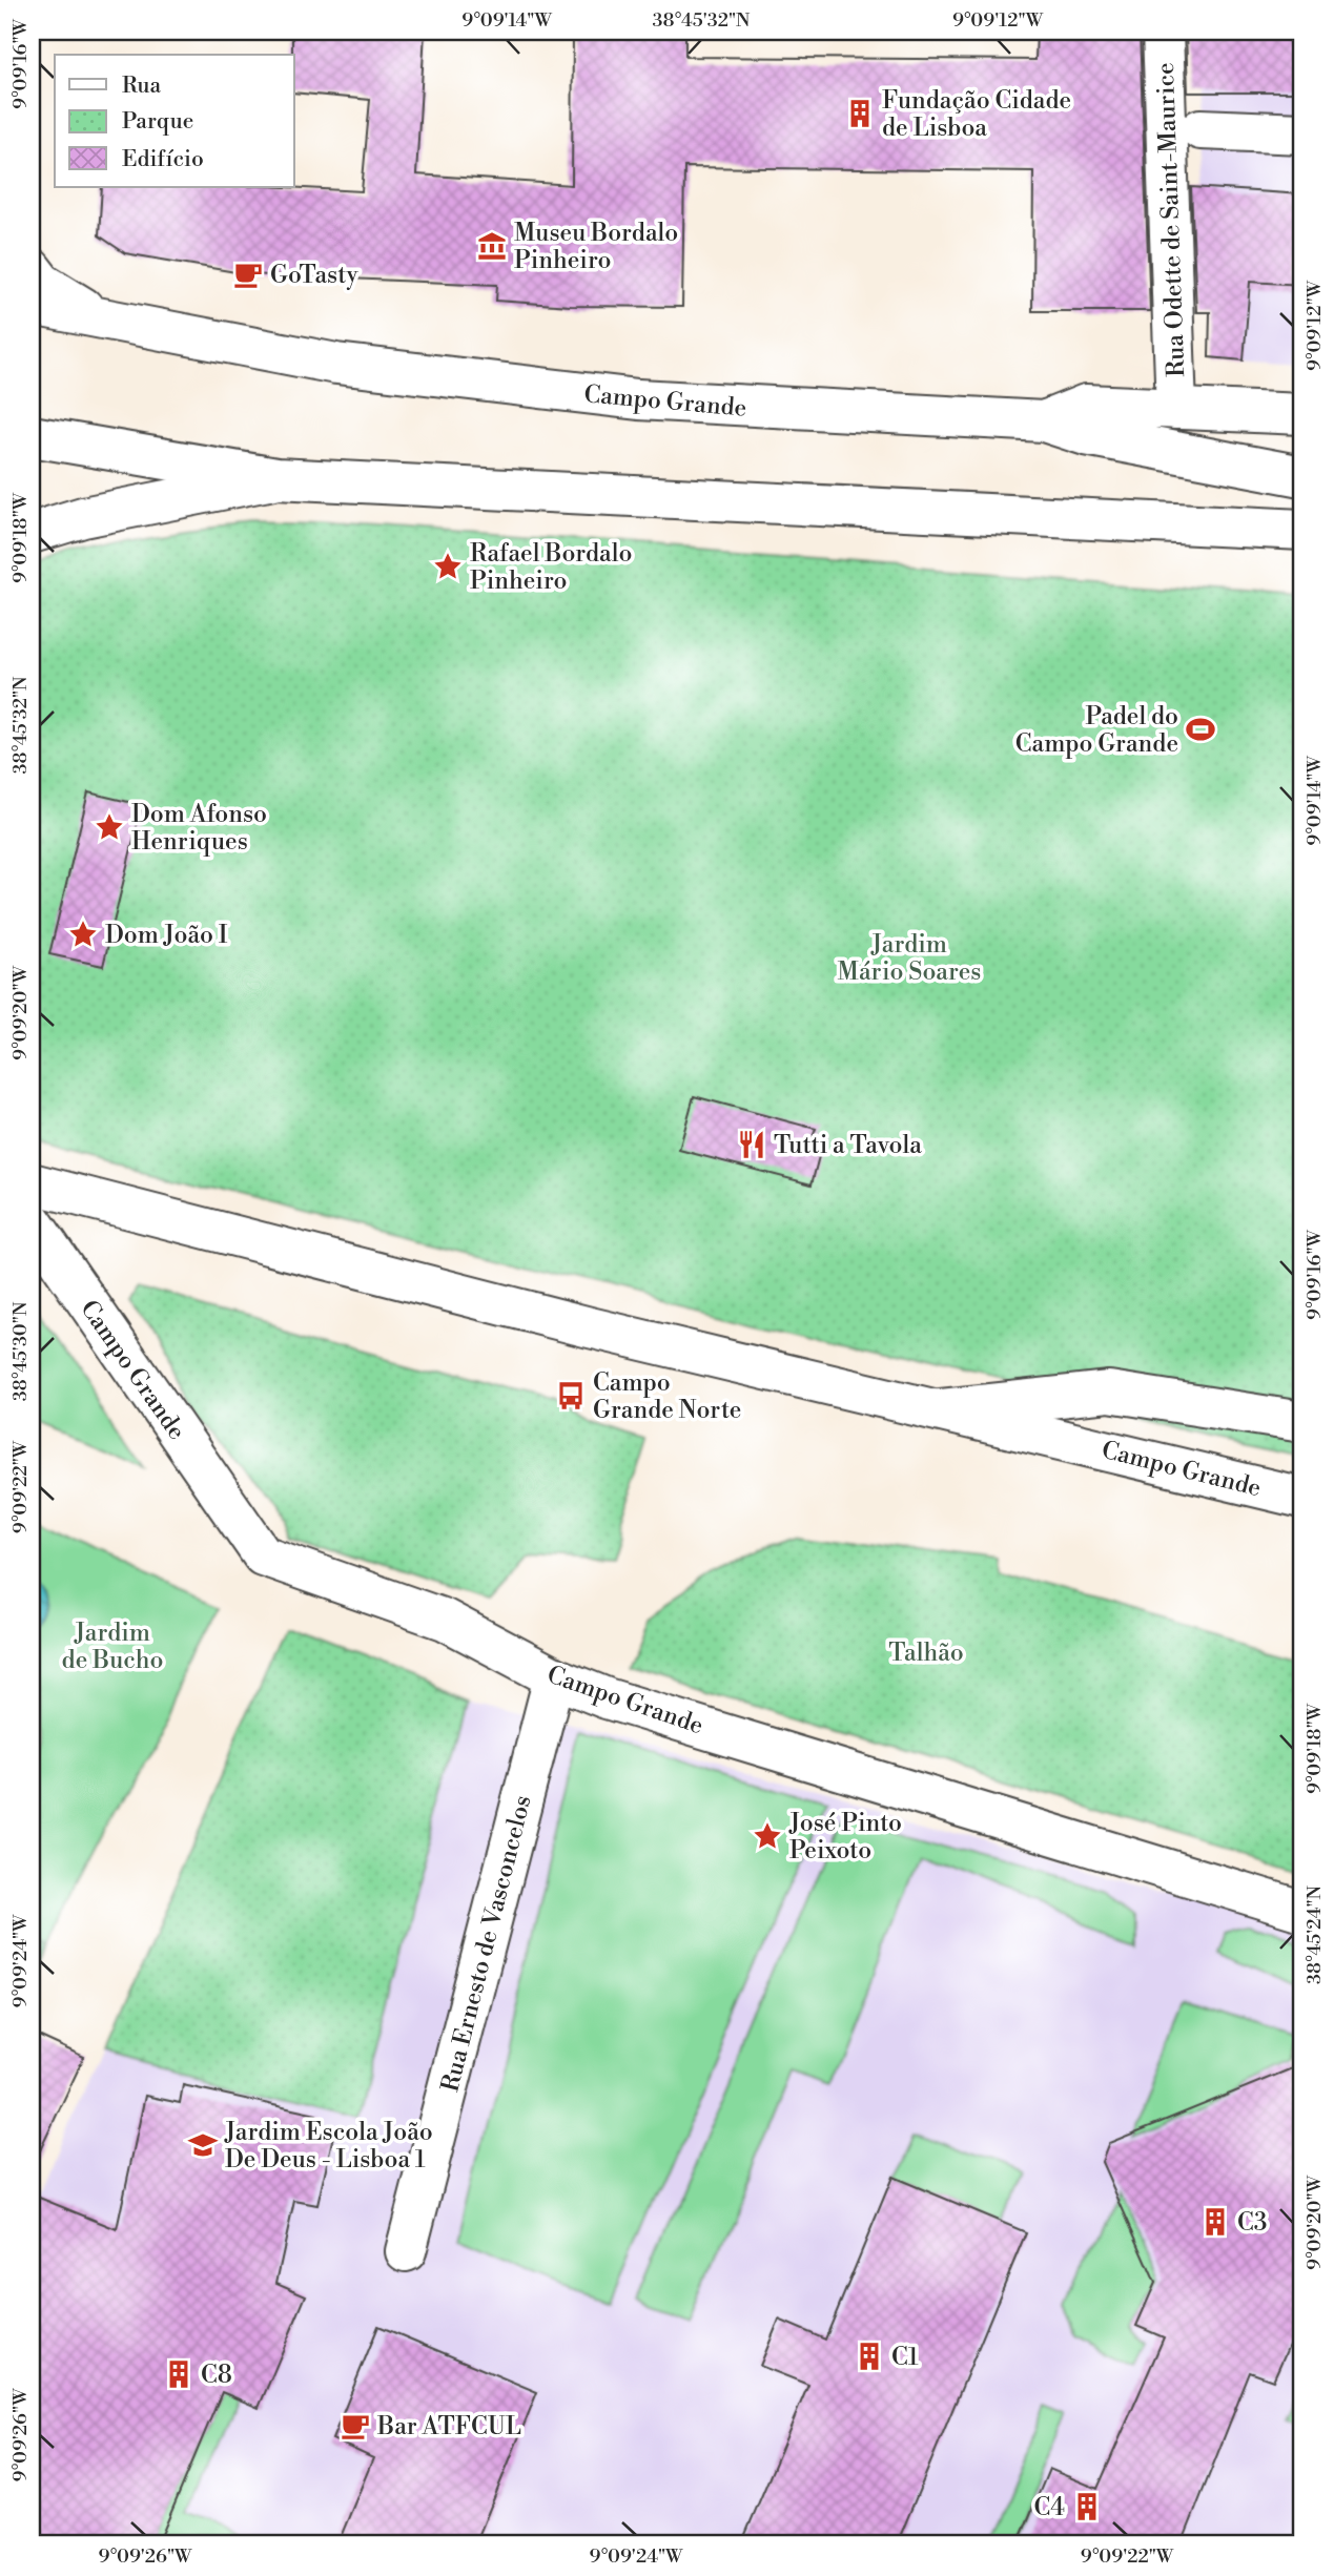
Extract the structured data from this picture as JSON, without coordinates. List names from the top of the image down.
{
  "streets": {
    "main road": ["Rua Odette de Saint-Maurice", "Campo Grande", "Rua Ernesto de Vasconcelos"]
  },
  "crossings": [
    ["Rua Odette de Saint-Maurice", "Campo Grande"],
    ["Campo Grande", "Rua Ernesto de Vasconcelos"]
  ],
  "parks": ["Jardim Mário Soares", "Jardim de Bucho", "Talhão"],
  "places": {
    "building": [
      "Fundação Cidade de Lisboa",
      "C3",
      "C1",
      "C8",
      "C4"
    ],
    "museum": ["Museu Bordalo Pinheiro"],
    "cafe": ["GoTasty", "Bar ATFCUL"],
    "place": [
      "Rafael Bordalo Pinheiro",
      "Dom Afonso Henriques",
      "Dom João I",
      "José Pinto Peixoto"
    ],
    "sports": ["Padel do Campo Grande"],
    "restaurant": ["Tutti a Tavola"],
    "bus stop": ["Campo Grande Norte"],
    "school or university": ["Jardim Escola João De Deus - Lisboa 1"]
  },
  "legend": ["Rua", "Parque", "Edifício"],
  "coordinates": [
    "9°09'14\"W",
    "38°45'32\"N",
    "9°09'12\"W",
    "9°09'16\"W",
    "9°09'18\"W",
    "9°09'20\"W",
    "38°45'30\"N",
    "9°09'22\"W",
    "38°45'24\"N",
    "9°09'24\"W",
    "9°09'26\"W"
  ]
}
